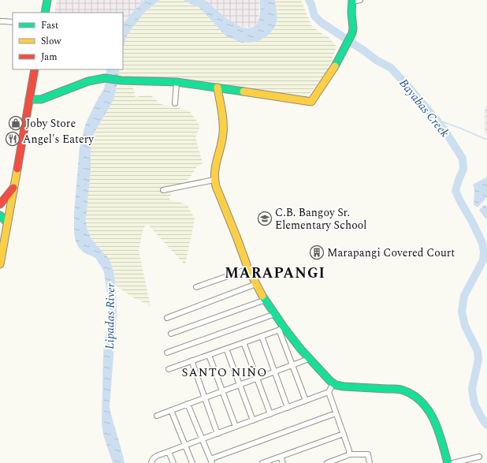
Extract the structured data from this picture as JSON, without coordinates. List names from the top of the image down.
{
  "districts": ["MARAPANGI", "SANTO NIÑO"],
  "water": ["Bayabas Creek", "Lipadas River"],
  "places": {
    "shop": ["Joby Store"],
    "restaurant": ["Angel's Eatery"],
    "school or university": ["C.B. Bangoy Sr. Elementary School"],
    "building": ["Marapangi Covered Court"]
  },
  "legend": ["Fast", "Slow", "Jam"]
}
